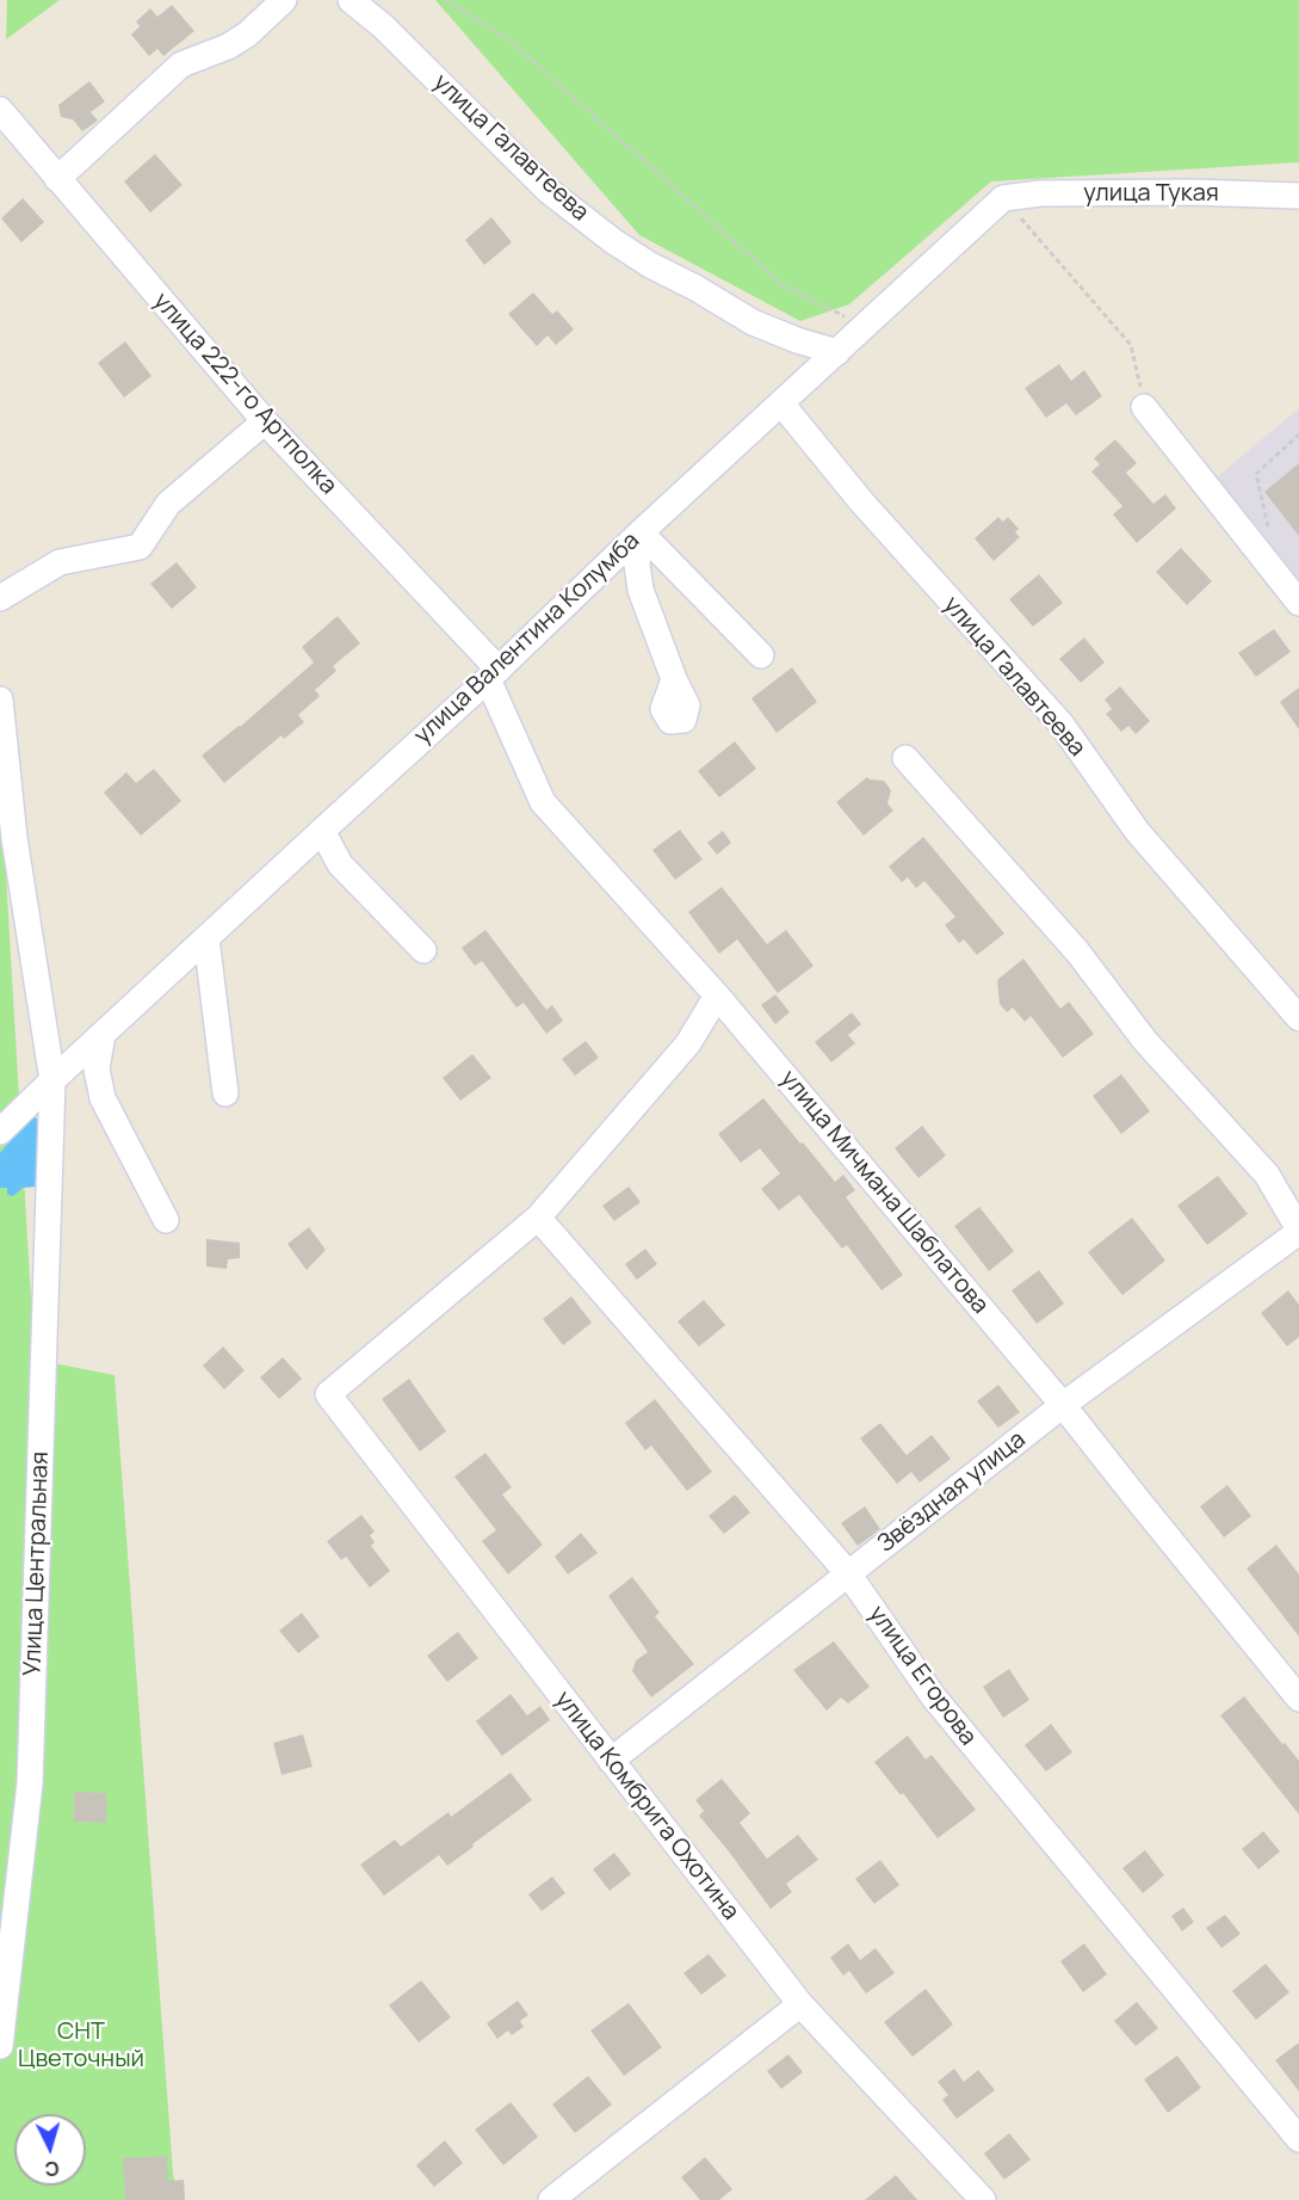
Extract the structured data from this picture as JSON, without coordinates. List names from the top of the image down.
{
  "streets": {
    "street": [
      "улица Галавтеева",
      "улица Тукая",
      "улица 222-го Артполка",
      "улица Валентина Колумба",
      "улица Мичмана Шаблатова",
      "Звёздная улица",
      "Улица Центральная",
      "улица Егорова",
      "улица Комбрига Охотина"
    ]
  },
  "crossings": [
    ["улица Галавтеева", "улица Валентина Колумба"],
    ["улица Тукая", "улица Валентина Колумба"],
    ["улица 222-го Артполка", "улица Валентина Колумба"],
    ["улица 222-го Артполка", "улица Мичмана Шаблатова"],
    ["улица Валентина Колумба", "улица Мичмана Шаблатова"],
    ["улица Валентина Колумба", "Улица Центральная"],
    ["улица Мичмана Шаблатова", "Звёздная улица"],
    ["Звёздная улица", "улица Егорова"],
    ["Звёздная улица", "улица Комбрига Охотина"],
    ["улица Егорова", "улица Комбрига Охотина"]
  ],
  "parks": ["СНТ Цветочный"],
  "north": "bottom"
}
